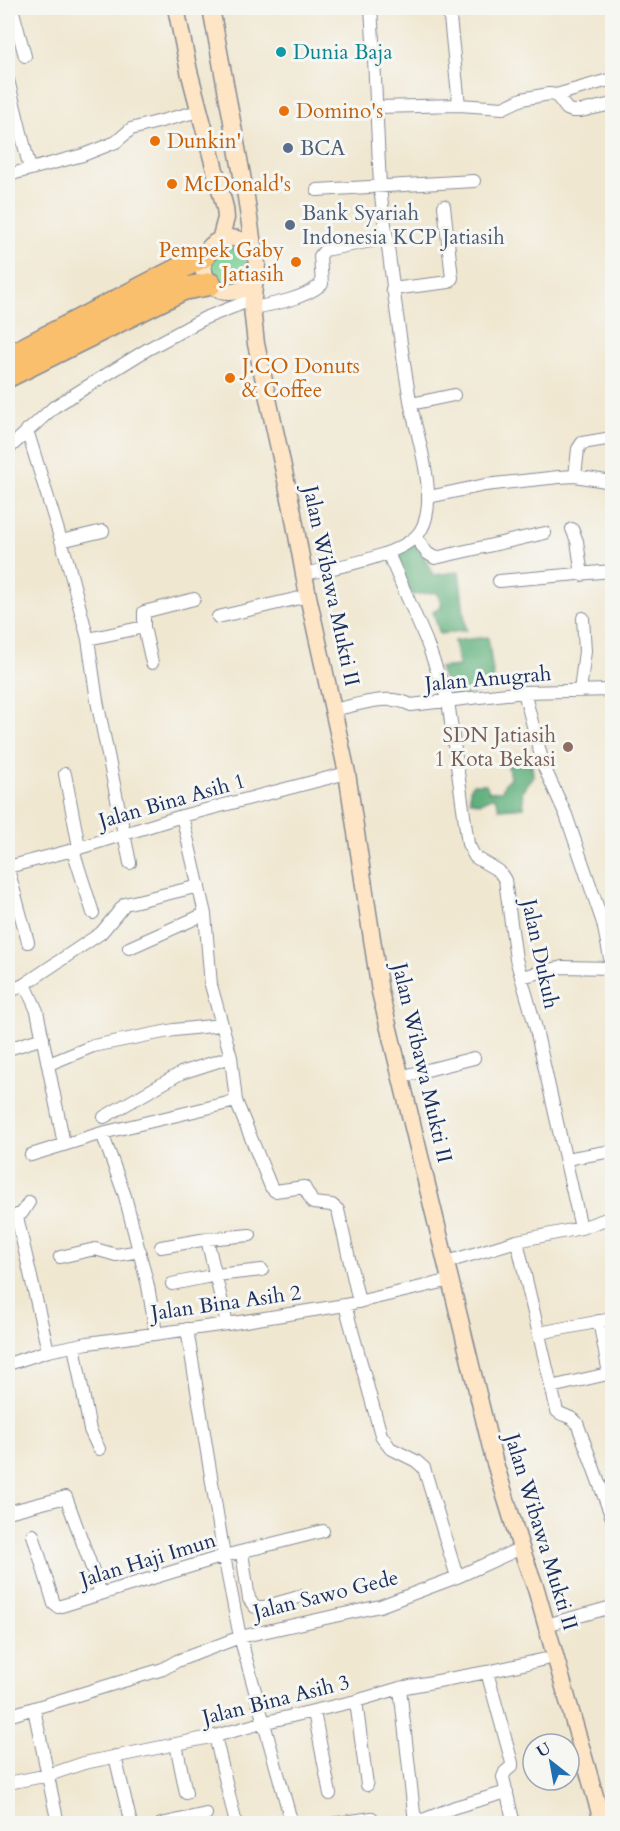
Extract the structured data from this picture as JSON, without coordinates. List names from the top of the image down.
{
  "streets": {
    "main road": ["Jalan Wibawa Mukti II"],
    "street": [
      "Jalan Anugrah",
      "Jalan Bina Asih 1",
      "Jalan Dukuh",
      "Jalan Bina Asih 2",
      "Jalan Haji Imun",
      "Jalan Sawo Gede",
      "Jalan Bina Asih 3"
    ]
  },
  "crossings": [
    ["Jalan Wibawa Mukti II", "Jalan Anugrah"],
    ["Jalan Wibawa Mukti II", "Jalan Bina Asih 1"],
    ["Jalan Wibawa Mukti II", "Jalan Bina Asih 2"],
    ["Jalan Wibawa Mukti II", "Jalan Sawo Gede"],
    ["Jalan Wibawa Mukti II", "Jalan Bina Asih 3"],
    ["Jalan Anugrah", "Jalan Dukuh"]
  ],
  "places": [
    "Dunia Baja",
    "Domino's",
    "Dunkin'",
    "BCA",
    "McDonald's",
    "Bank Syariah Indonesia KCP Jatiasih",
    "Pempek Gaby Jatiasih",
    "J.CO Donuts & Coffee",
    "SDN Jatiasih 1 Kota Bekasi"
  ],
  "north": "top left"
}
